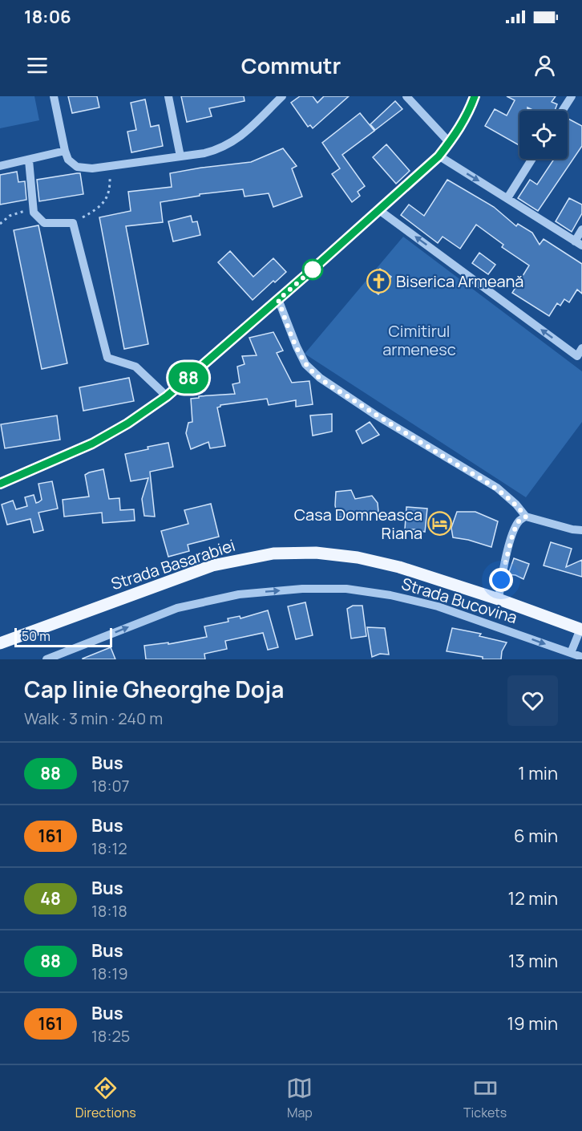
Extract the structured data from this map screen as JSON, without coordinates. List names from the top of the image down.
{
  "streets": {
    "main road": ["Strada Basarabiei"],
    "street": ["Strada Bucovina"]
  },
  "one_way": ["Strada Bucovina"],
  "parks": ["Cimitirul armenesc"],
  "places": {
    "church": ["Biserica Armeană"],
    "hotel": ["Casa Domneasca Riana"]
  },
  "lines": ["bus line 88"],
  "scale_bar": "50 m",
  "page": {
    "status": "18:06",
    "header": "Commutr",
    "on_map": "88",
    "scale": "50 m",
    "heading": ["Cap linie Gheorghe Doja", "Walk · 3 min · 240 m"],
    "list": [
      {
        "mark": "88",
        "name": "Bus",
        "note": "18:07",
        "value": "1 min"
      },
      {
        "mark": "161",
        "name": "Bus",
        "note": "18:12",
        "value": "6 min"
      },
      {
        "mark": "48",
        "name": "Bus",
        "note": "18:18",
        "value": "12 min"
      },
      {
        "mark": "88",
        "name": "Bus",
        "note": "18:19",
        "value": "13 min"
      },
      {
        "mark": "161",
        "name": "Bus",
        "note": "18:25",
        "value": "19 min"
      }
    ],
    "tabs": ["Directions", "Map", "Tickets"]
  }
}
